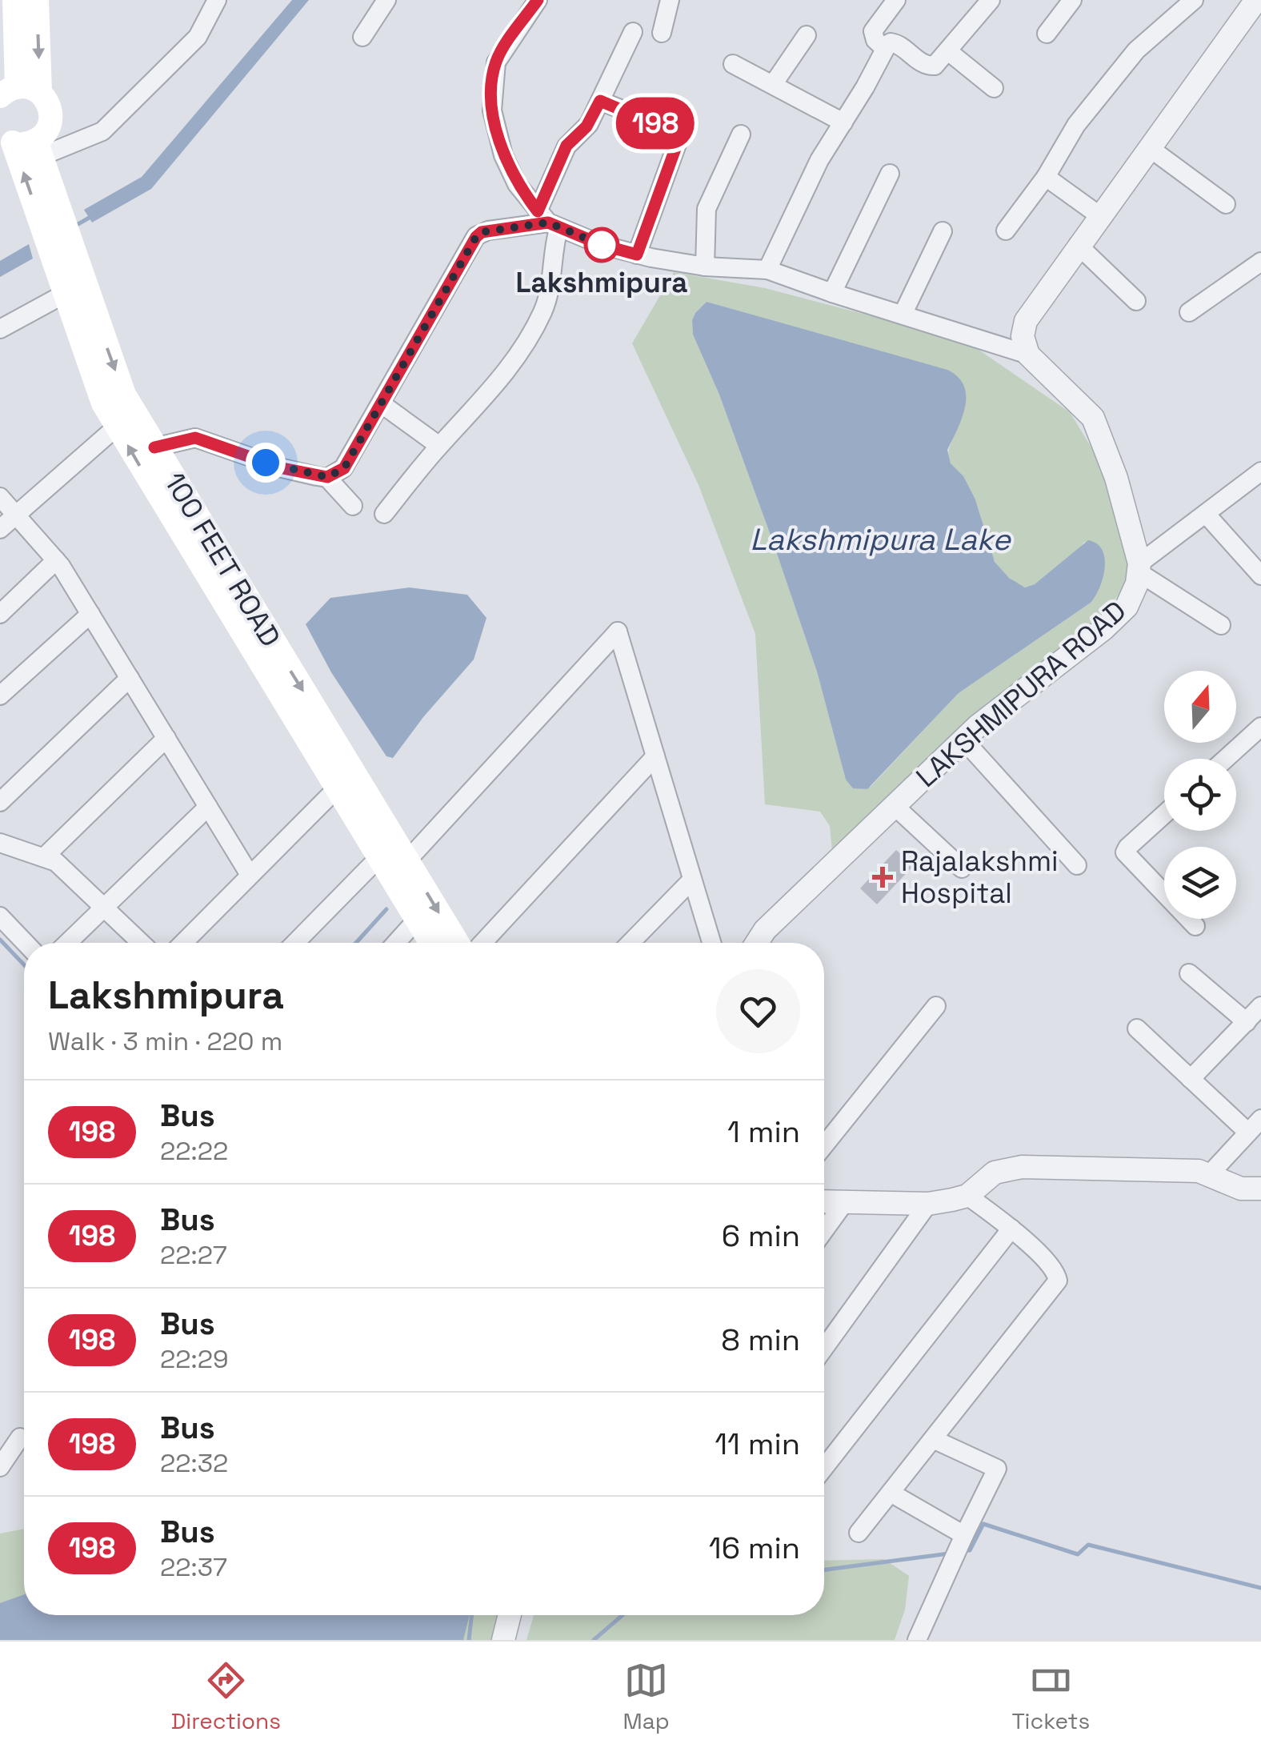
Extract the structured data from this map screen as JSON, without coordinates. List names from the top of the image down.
{
  "streets": {
    "main road": ["100 FEET ROAD"],
    "street": ["LAKSHMIPURA ROAD"]
  },
  "water": ["Lakshmipura Lake"],
  "places": {
    "other": ["Lakshmipura"],
    "health": ["Rajalakshmi Hospital"]
  },
  "lines": ["bus line 198"],
  "north": "top",
  "page": {
    "on_map": "198",
    "heading": ["Lakshmipura", "Walk · 3 min · 220 m"],
    "list": [
      {
        "mark": "198",
        "name": "Bus",
        "note": "22:22",
        "value": "1 min"
      },
      {
        "mark": "198",
        "name": "Bus",
        "note": "22:27",
        "value": "6 min"
      },
      {
        "mark": "198",
        "name": "Bus",
        "note": "22:29",
        "value": "8 min"
      },
      {
        "mark": "198",
        "name": "Bus",
        "note": "22:32",
        "value": "11 min"
      },
      {
        "mark": "198",
        "name": "Bus",
        "note": "22:37",
        "value": "16 min"
      }
    ],
    "tabs": ["Directions", "Map", "Tickets"]
  }
}
